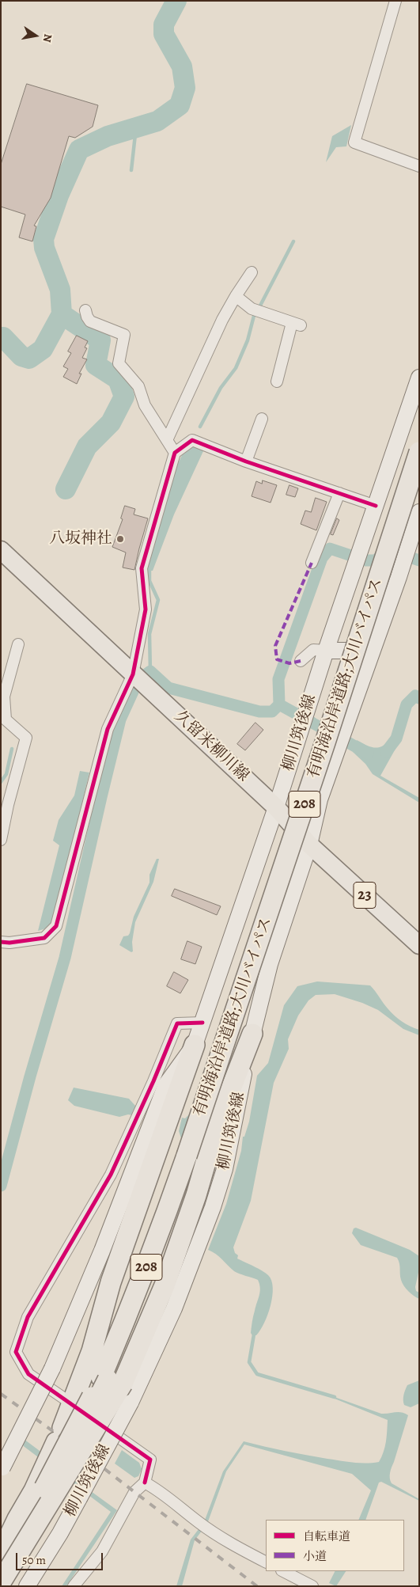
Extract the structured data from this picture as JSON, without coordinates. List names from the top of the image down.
{
  "streets": {
    "highway": ["有明海沿岸道路;大川バイパス", "208"],
    "main road": ["柳川筑後線", "久留米柳川線", "23"]
  },
  "crossings": [
    ["柳川筑後線", "久留米柳川線"]
  ],
  "places": ["八坂神社"],
  "legend": ["自転車道", "小道"],
  "scale_bar": "50 m",
  "north": "right"
}
